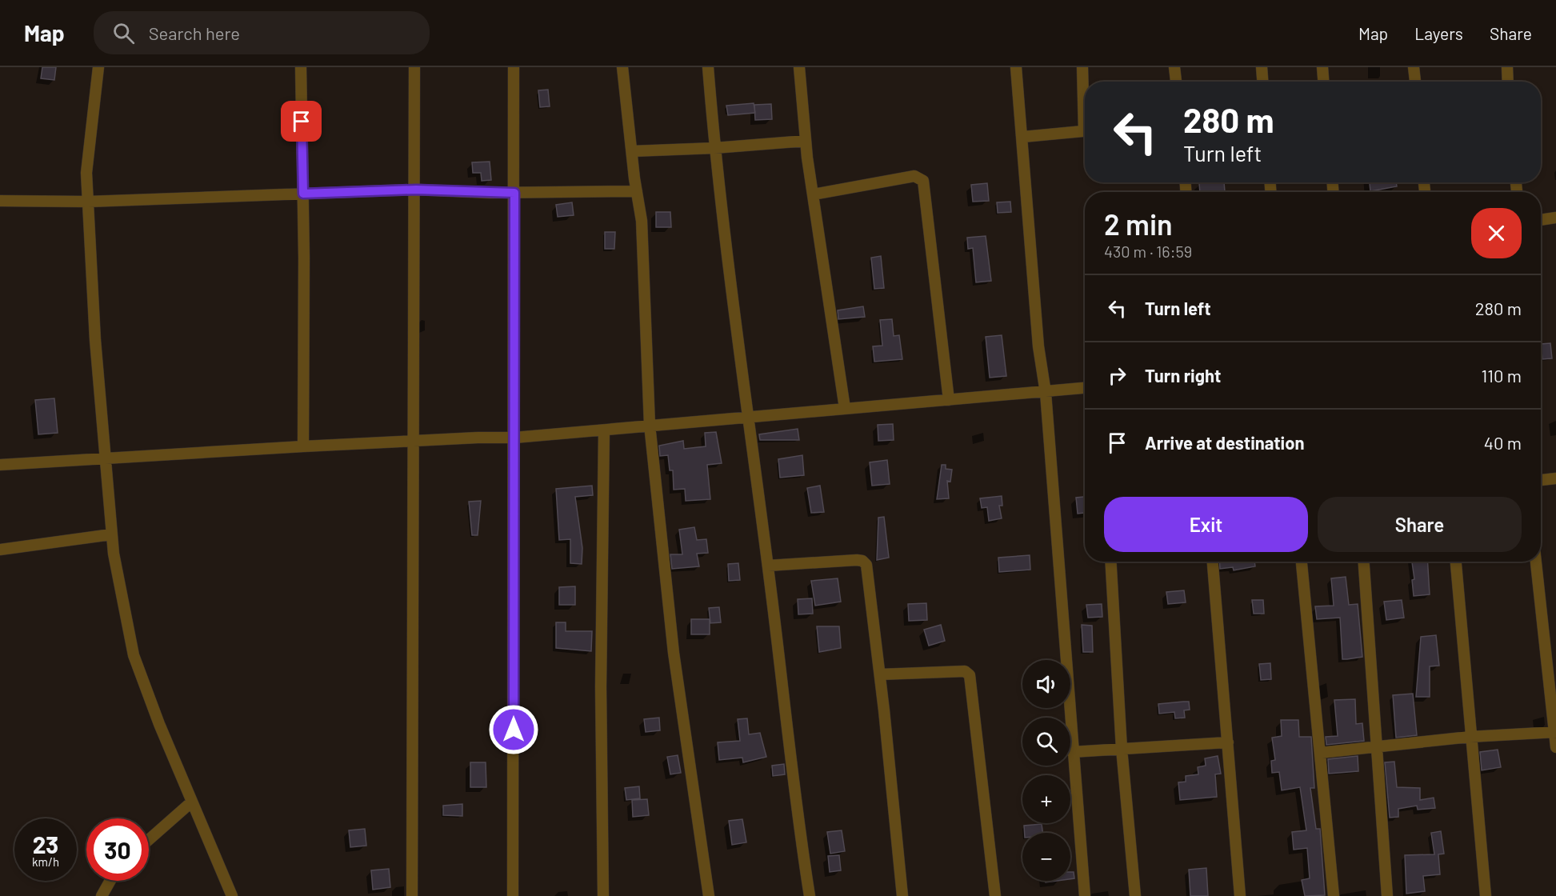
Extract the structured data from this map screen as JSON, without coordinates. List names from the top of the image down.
{
  "page": {
    "header": "Map",
    "search": "Search here",
    "nav": ["Map", "Layers", "Share"],
    "turn": ["280 m", "Turn left"],
    "heading": ["2 min", "430 m · 16:59"],
    "list": [
      {
        "name": "Turn left",
        "value": "280 m"
      },
      {
        "name": "Turn right",
        "value": "110 m"
      },
      {
        "name": "Arrive at destination",
        "value": "40 m"
      }
    ],
    "buttons": ["Exit", "Share"],
    "map_buttons": ["+", "−"],
    "speed": "23 km/h",
    "limit": "30"
  }
}
